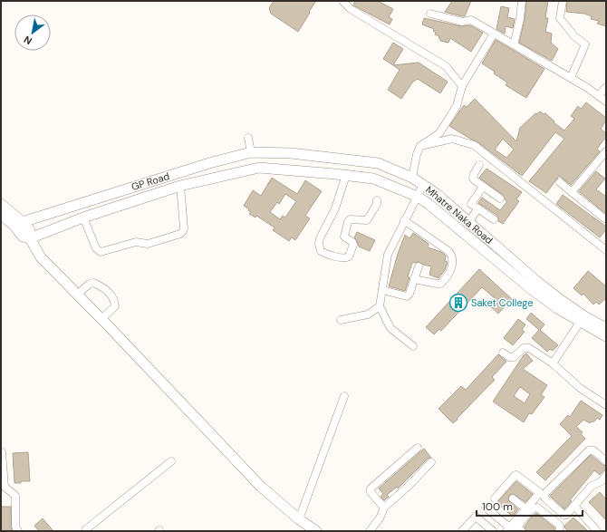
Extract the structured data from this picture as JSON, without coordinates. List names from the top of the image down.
{
  "streets": {
    "street": ["GP Road", "Mhatre Naka Road"]
  },
  "crossings": [
    ["GP Road", "Mhatre Naka Road"]
  ],
  "places": {
    "building": ["Saket College"]
  },
  "scale_bar": "100 m",
  "north": "bottom left"
}
